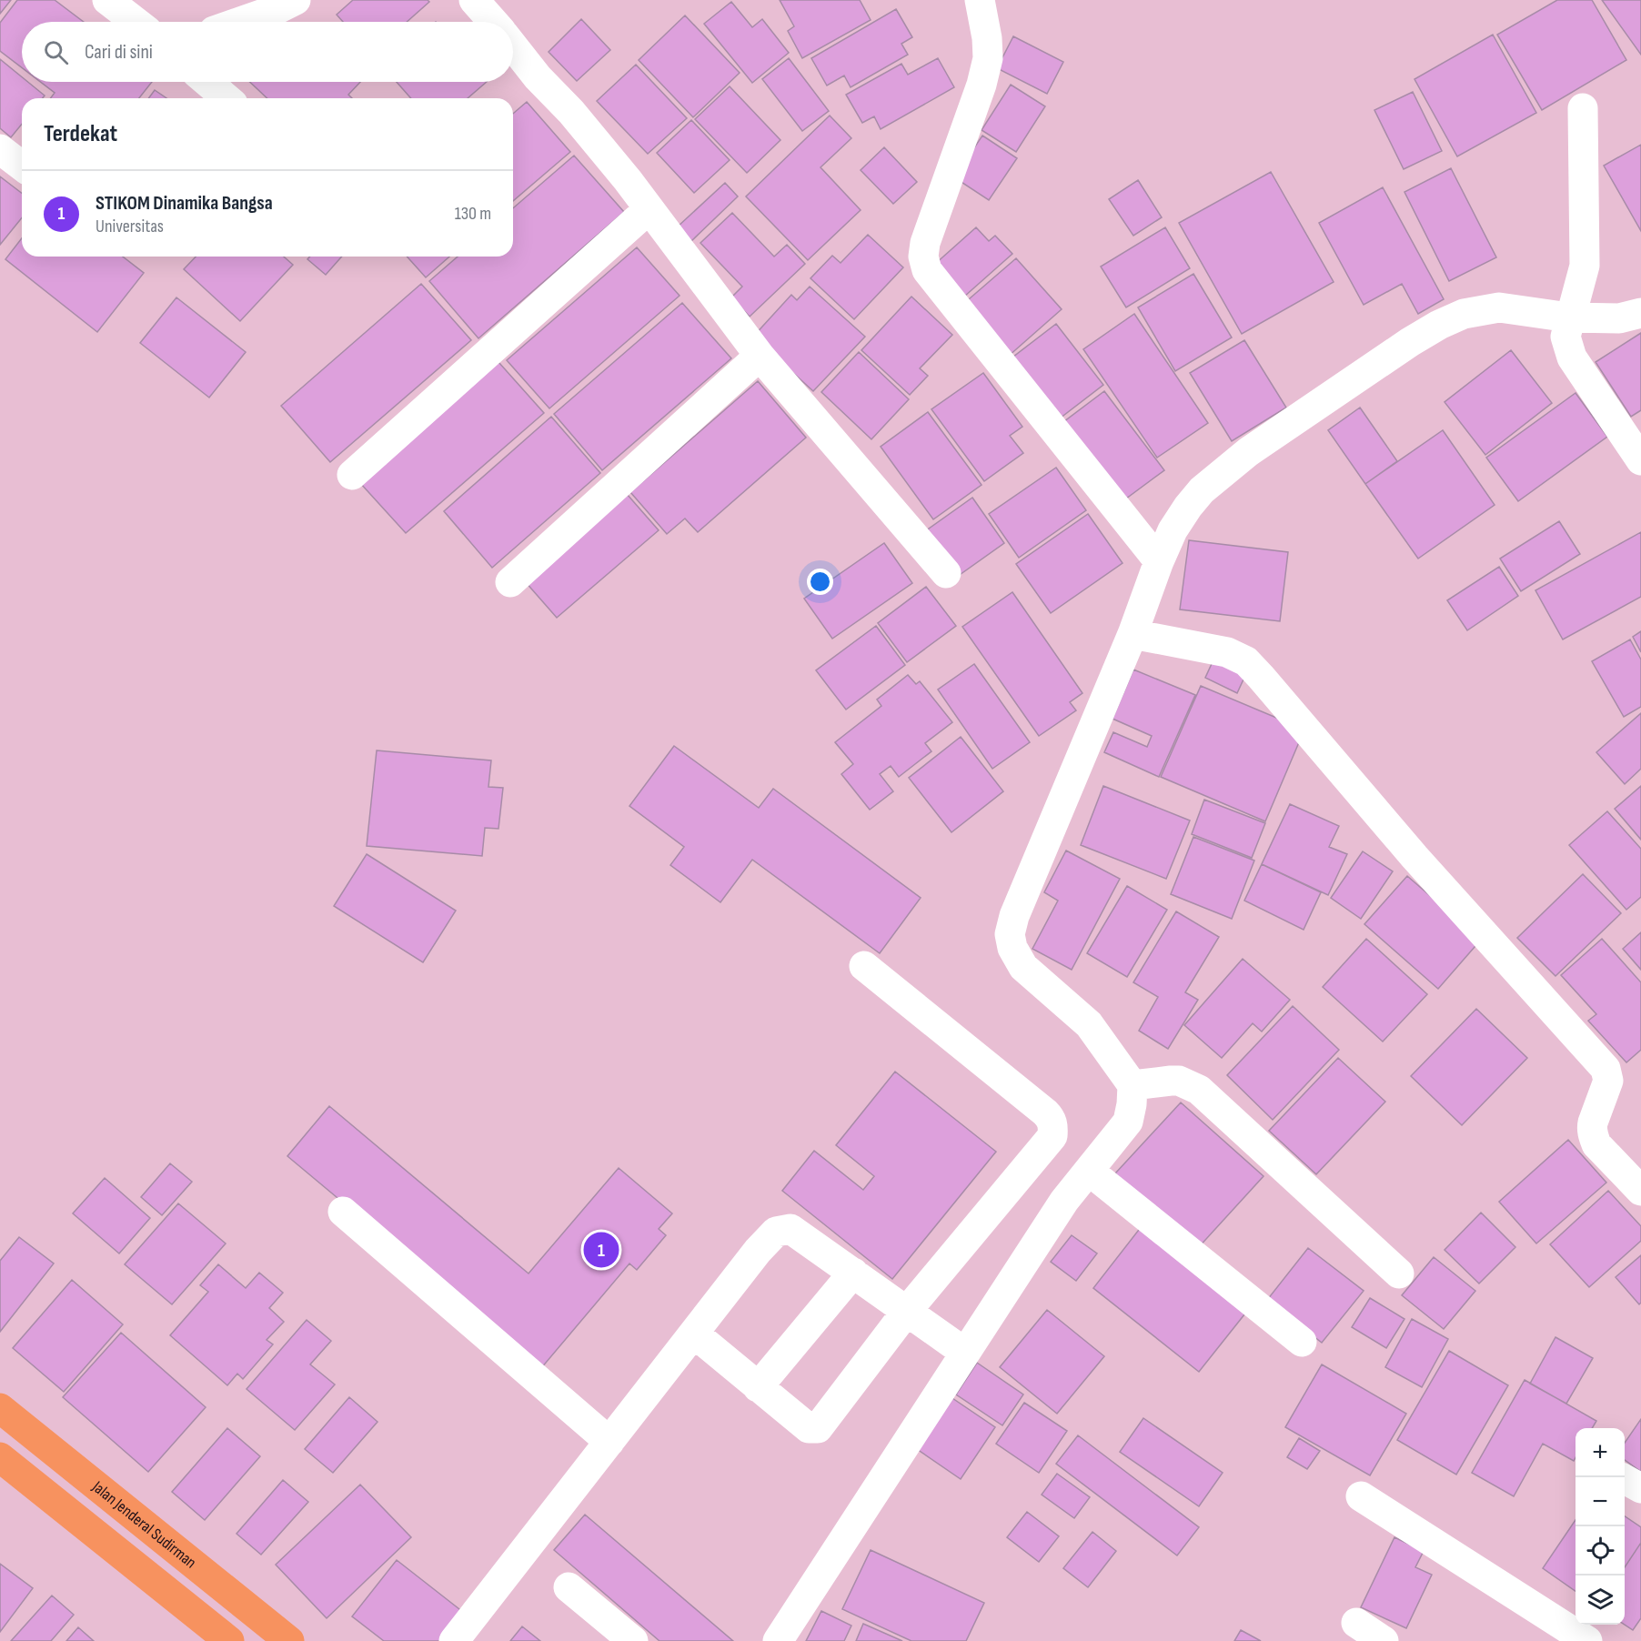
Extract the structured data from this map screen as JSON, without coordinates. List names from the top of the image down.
{
  "streets": {
    "highway": ["Jalan Jenderal Sudirman"]
  },
  "page": {
    "search": "Cari di sini",
    "heading": "Terdekat",
    "list": [
      {
        "mark": "1",
        "name": "STIKOM Dinamika Bangsa",
        "note": "Universitas",
        "value": "130 m"
      }
    ],
    "pins": "1",
    "map_buttons": ["+", "−"]
  }
}
